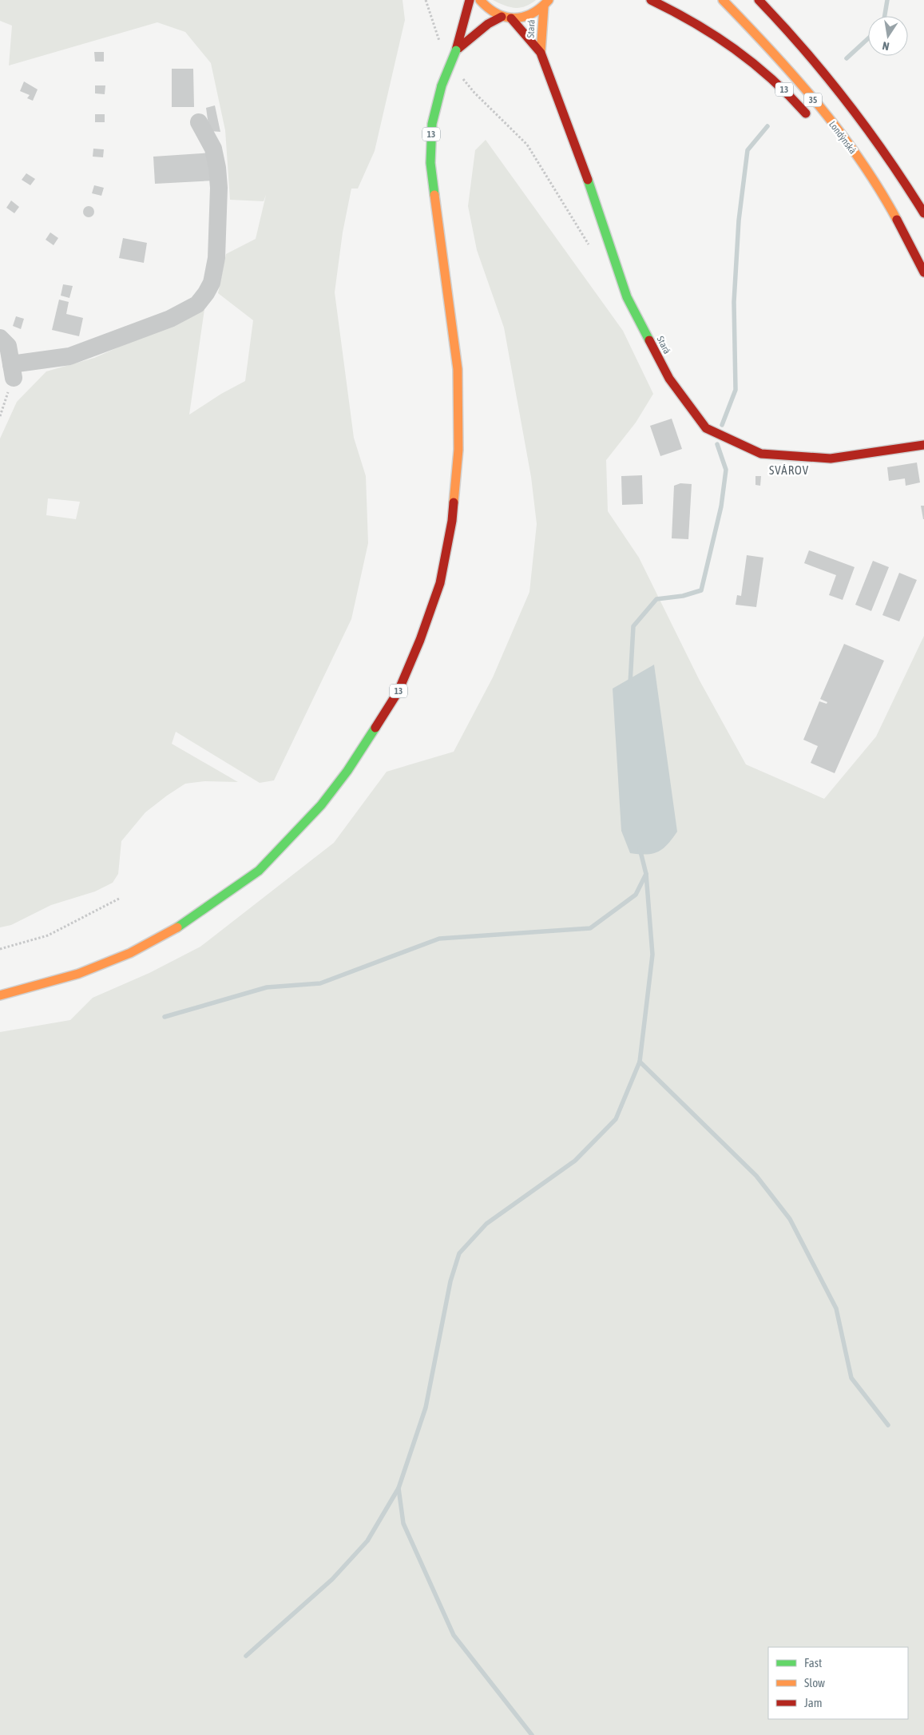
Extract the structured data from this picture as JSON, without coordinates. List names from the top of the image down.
{
  "streets": {
    "main road": [
      "Stará",
      "13",
      "35",
      "Londýnská"
    ]
  },
  "districts": ["SVÁROV"],
  "legend": ["Fast", "Slow", "Jam"],
  "north": "bottom"
}
